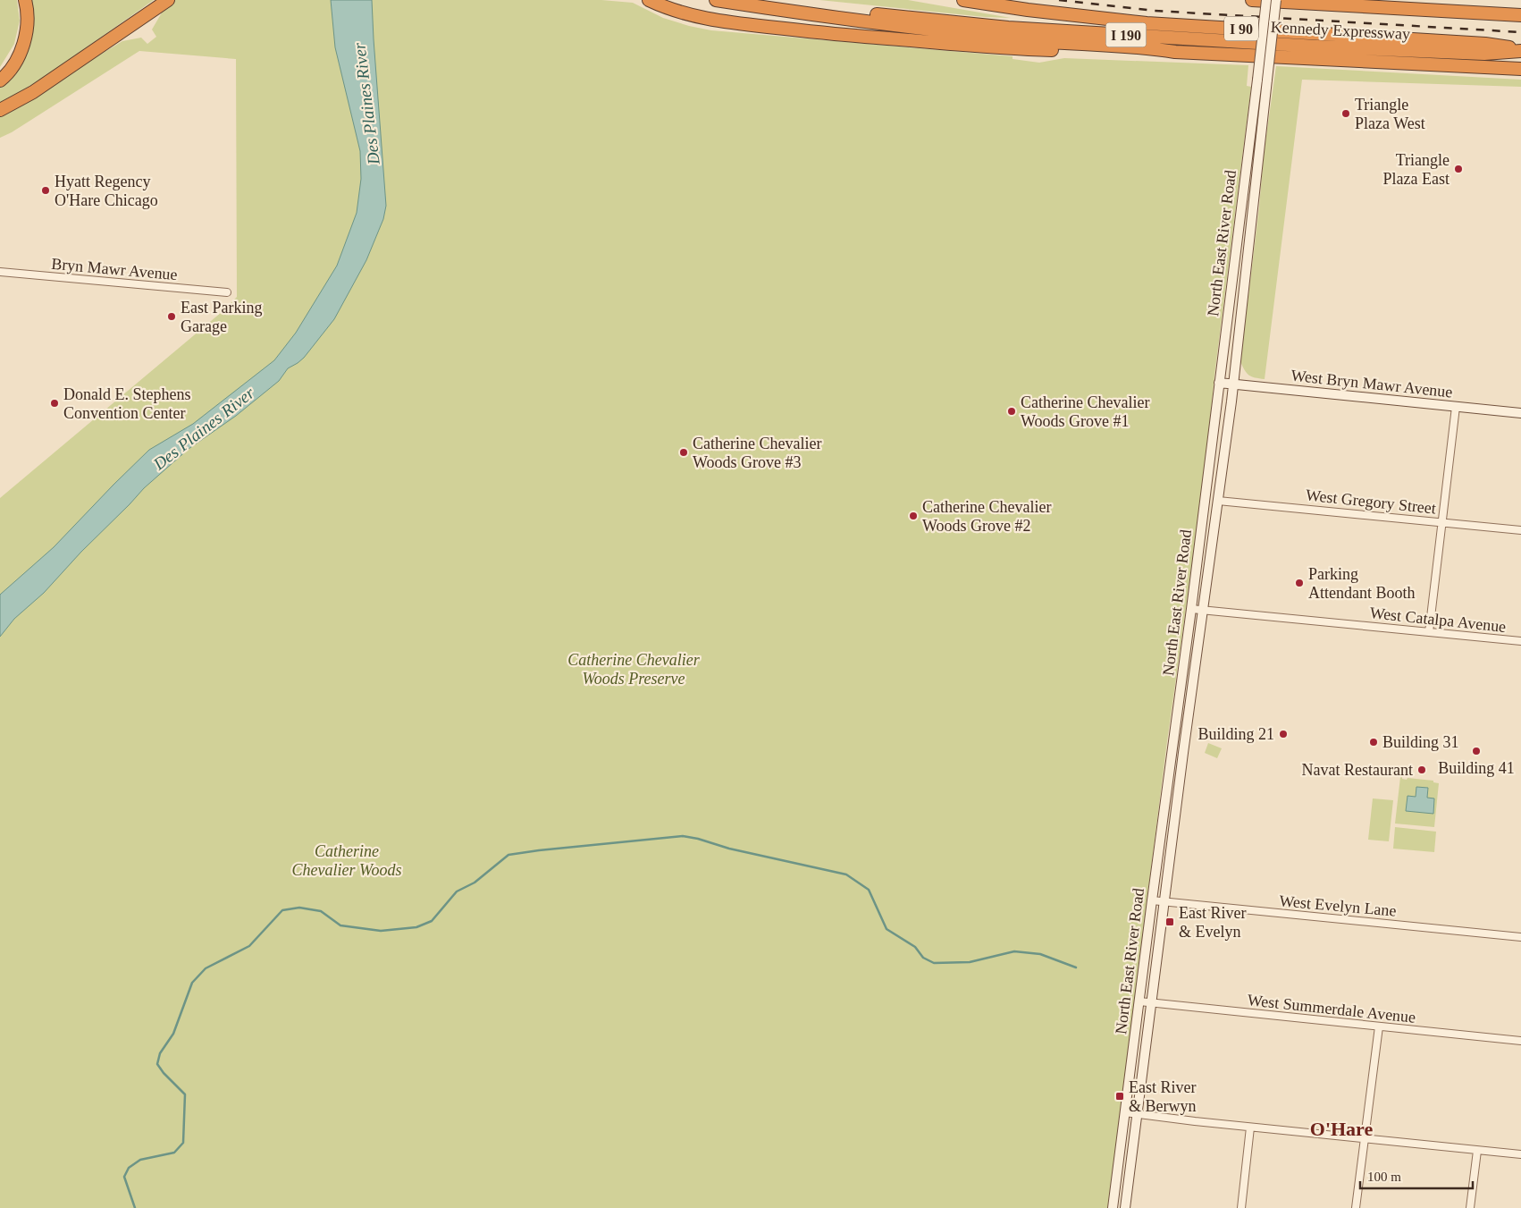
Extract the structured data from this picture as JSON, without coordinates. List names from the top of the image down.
{
  "streets": {
    "highway": ["I 90", "Kennedy Expressway", "I 190"],
    "main road": ["North East River Road", "West Bryn Mawr Avenue"],
    "street": [
      "Bryn Mawr Avenue",
      "West Gregory Street",
      "West Catalpa Avenue",
      "West Evelyn Lane",
      "West Summerdale Avenue"
    ]
  },
  "crossings": [
    ["I 90", "Kennedy Expressway"],
    ["North East River Road", "West Bryn Mawr Avenue"],
    ["North East River Road", "West Gregory Street"],
    ["North East River Road", "West Catalpa Avenue"],
    ["North East River Road", "West Evelyn Lane"],
    ["North East River Road", "West Summerdale Avenue"]
  ],
  "districts": ["O'Hare"],
  "water": ["Des Plaines River"],
  "parks": ["Catherine Chevalier Woods Preserve", "Catherine Chevalier Woods"],
  "places": {
    "other": [
      "Triangle Plaza West",
      "Triangle Plaza East",
      "Hyatt Regency O'Hare Chicago",
      "East Parking Garage",
      "Donald E. Stephens Convention Center",
      "Catherine Chevalier Woods Grove #1",
      "Catherine Chevalier Woods Grove #3",
      "Catherine Chevalier Woods Grove #2",
      "Parking Attendant Booth",
      "Building 21",
      "Building 31",
      "Building 41",
      "Navat Restaurant"
    ],
    "transit": ["East River & Evelyn", "East River & Berwyn"]
  },
  "scale_bar": "100 m"
}
